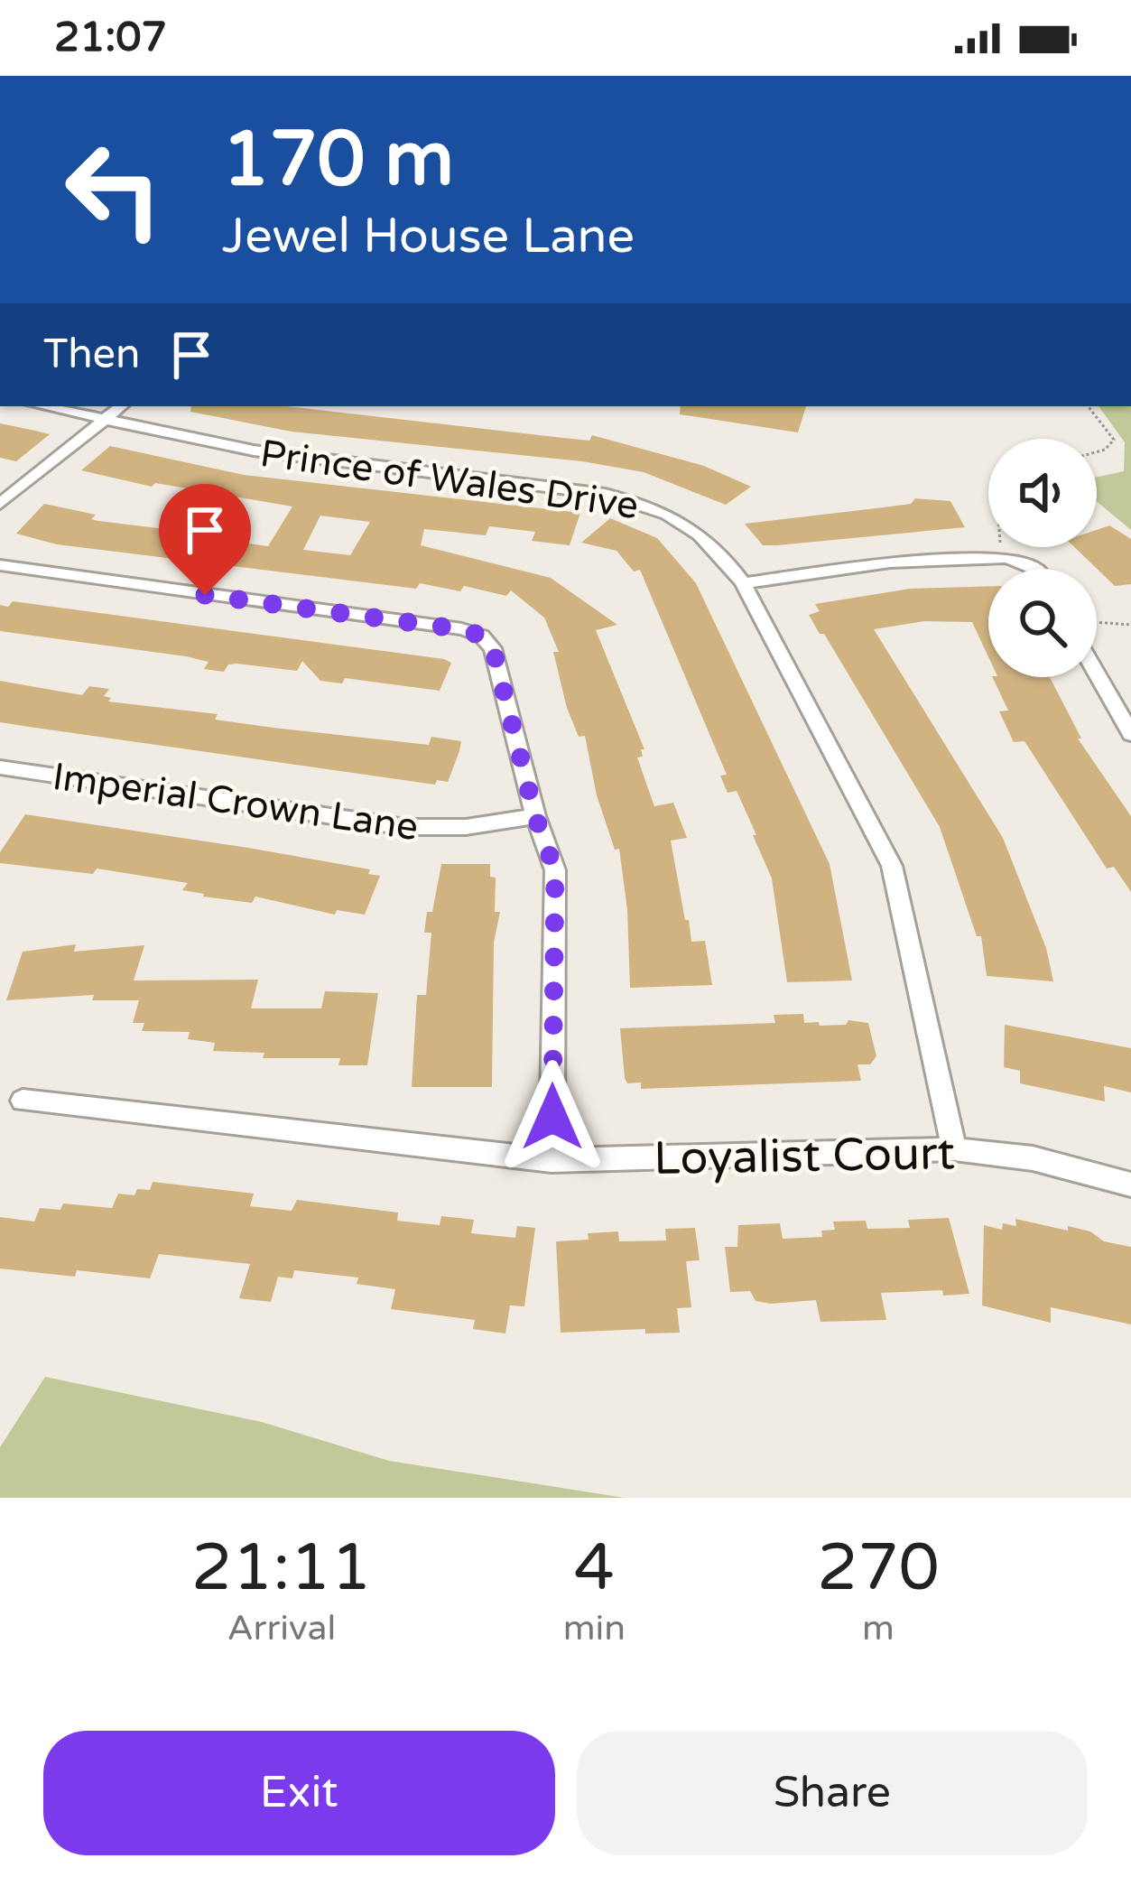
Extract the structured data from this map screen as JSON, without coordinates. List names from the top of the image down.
{
  "streets": {
    "street": ["Prince of Wales Drive", "Imperial Crown Lane", "Loyalist Court"]
  },
  "crossings": [
    ["Prince of Wales Drive", "Loyalist Court"]
  ],
  "page": {
    "status": "21:07",
    "turn": ["170 m", "Jewel House Lane"],
    "then": "Then",
    "eta": [
      "21:11",
      "Arrival",
      "4",
      "min",
      "270",
      "m"
    ],
    "buttons": ["Exit", "Share"]
  }
}
